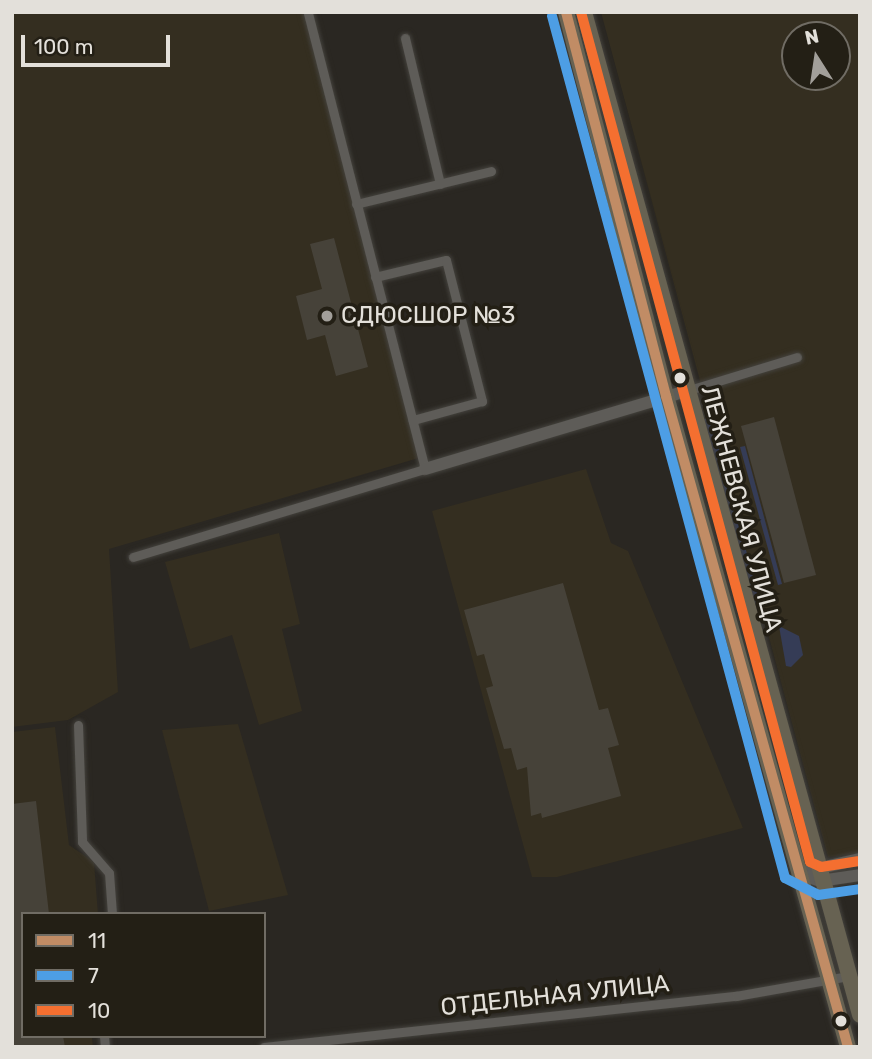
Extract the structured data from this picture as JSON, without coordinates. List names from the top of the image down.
{
  "streets": {
    "highway": ["ЛЕЖНЕВСКАЯ УЛИЦА"],
    "street": ["ОТДЕЛЬНАЯ УЛИЦА"]
  },
  "crossings": [
    ["ЛЕЖНЕВСКАЯ УЛИЦА", "ОТДЕЛЬНАЯ УЛИЦА"]
  ],
  "places": ["СДЮСШОР №3"],
  "lines": ["transit line 11", "transit line 10", "transit line 7"],
  "legend": ["11", "7", "10"],
  "scale_bar": "100 m",
  "north": "top"
}
